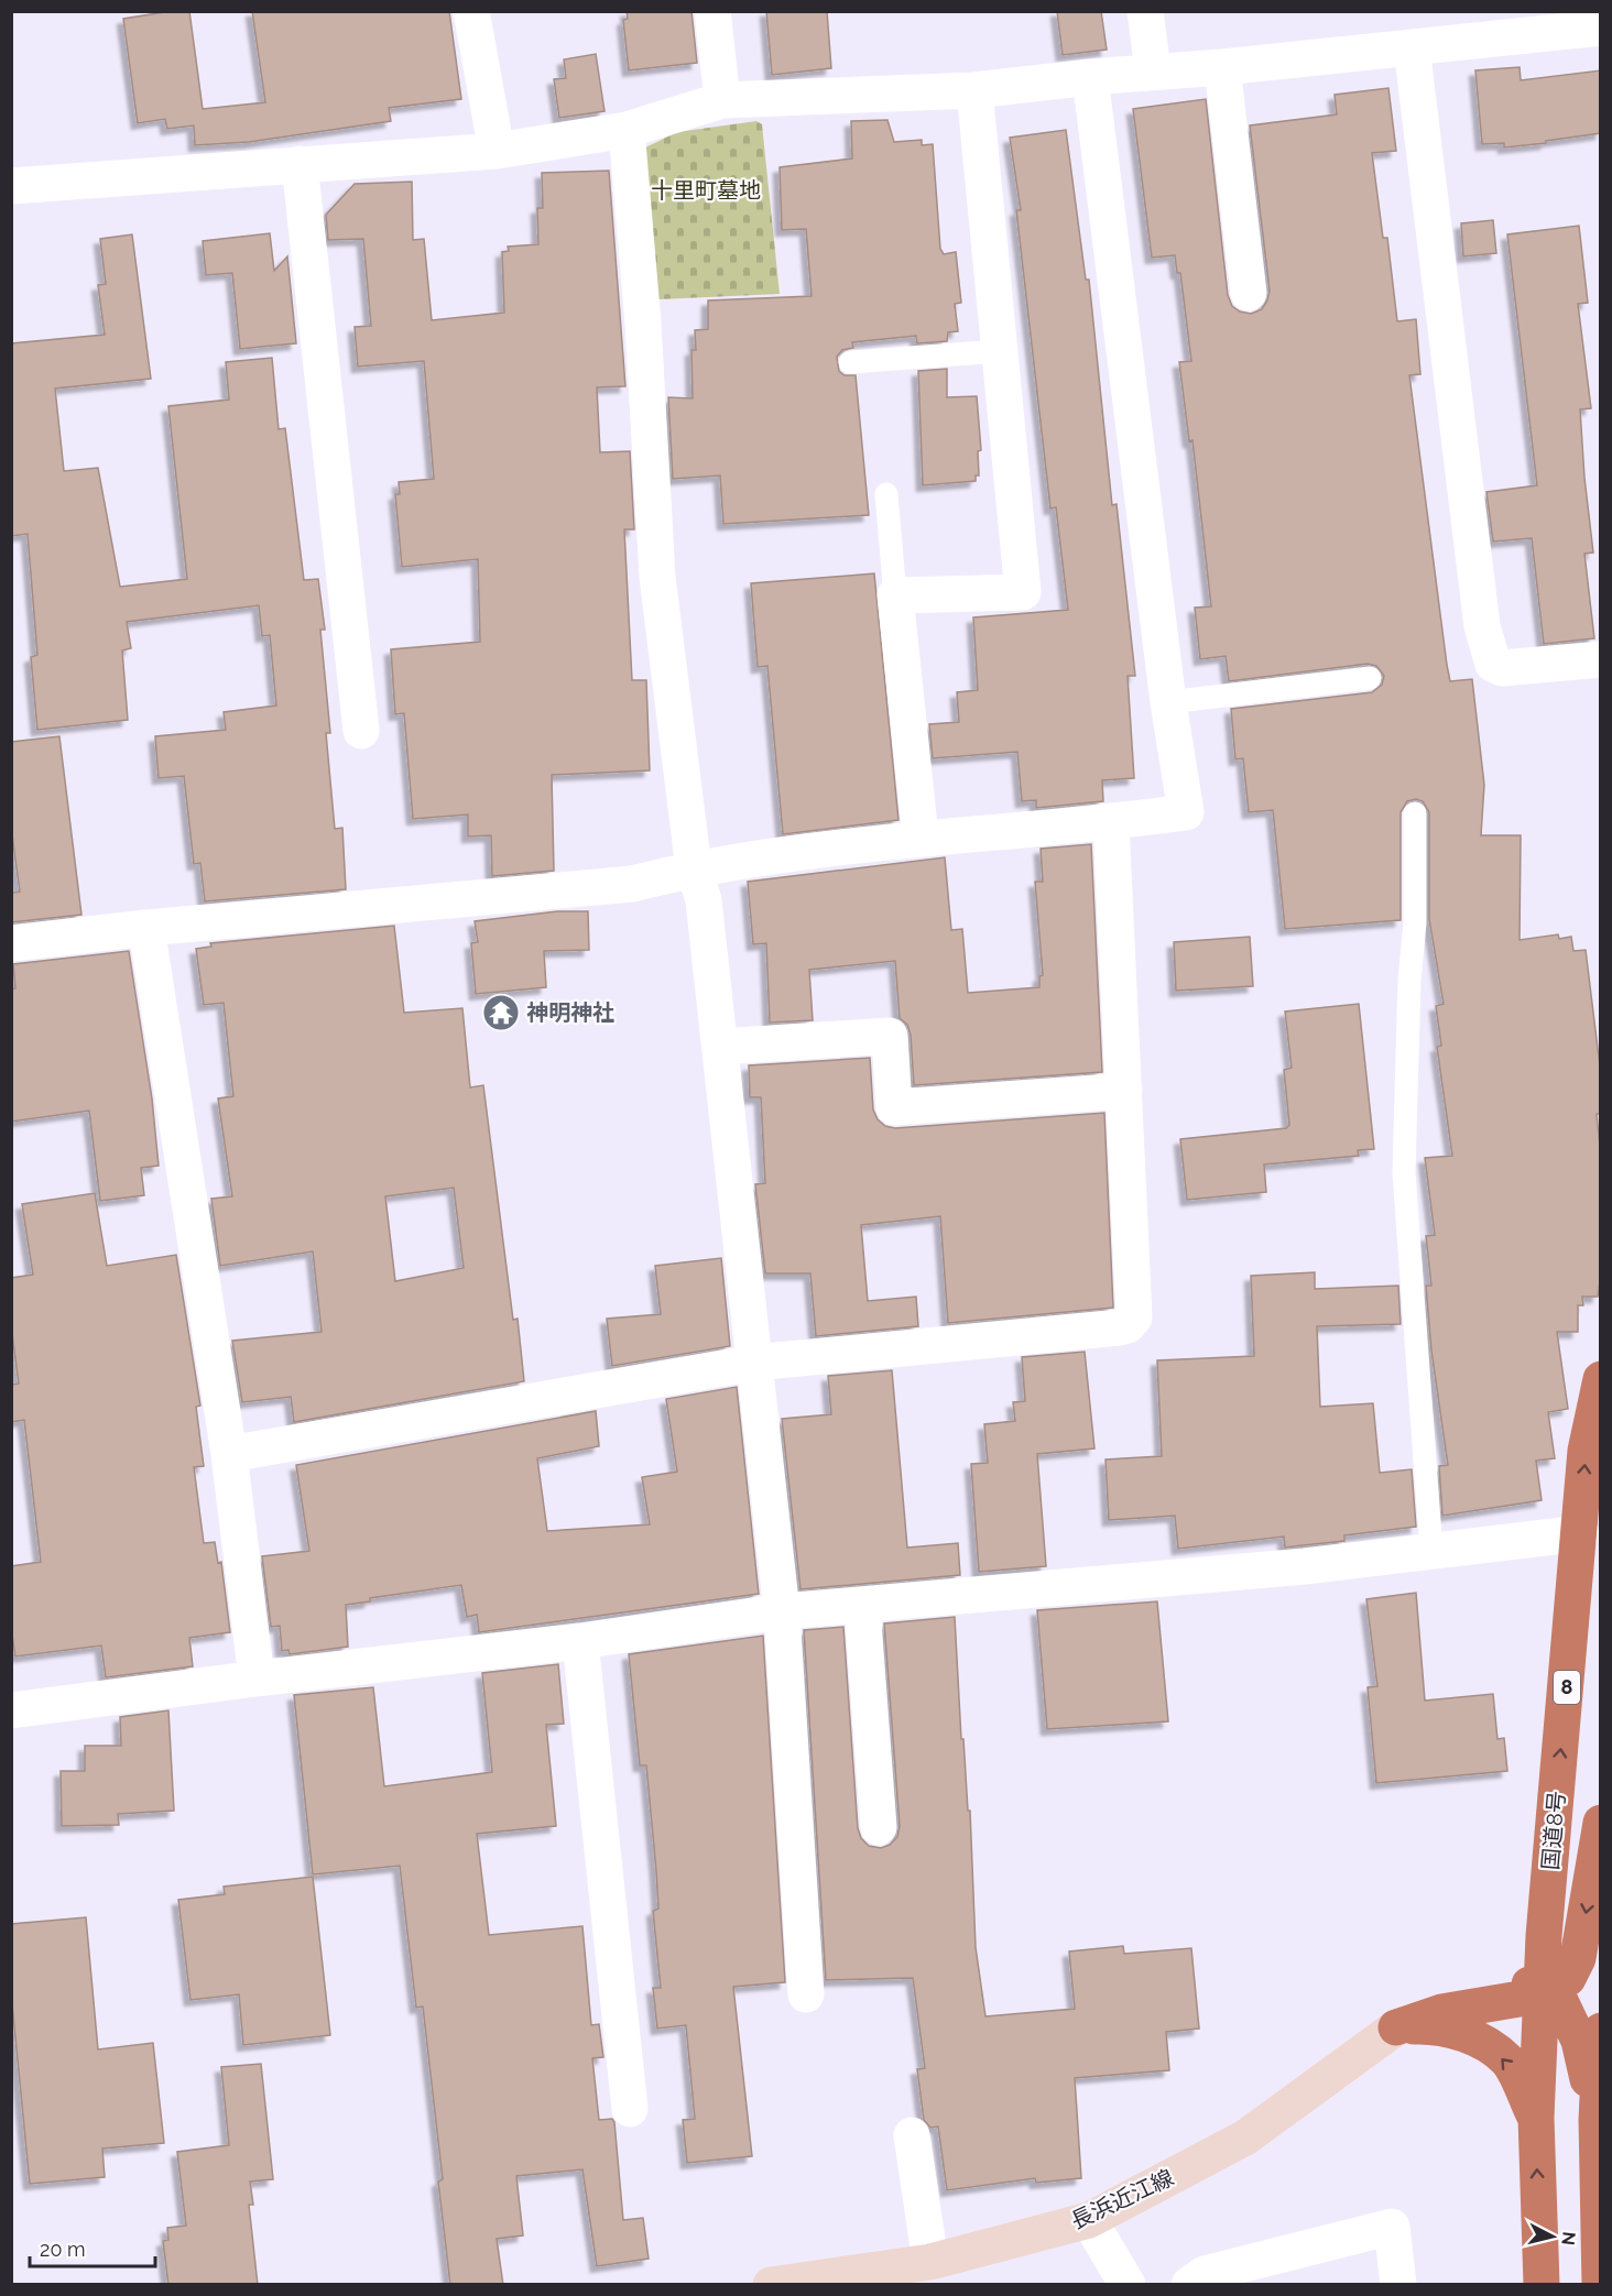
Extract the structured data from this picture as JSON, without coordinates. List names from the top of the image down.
{
  "streets": {
    "highway": ["8", "国道8号"],
    "main road": ["長浜近江線"]
  },
  "one_way": ["国道8号"],
  "parks": ["十里町墓地"],
  "places": {
    "temple": ["神明神社"]
  },
  "scale_bar": "20 m",
  "north": "right"
}
